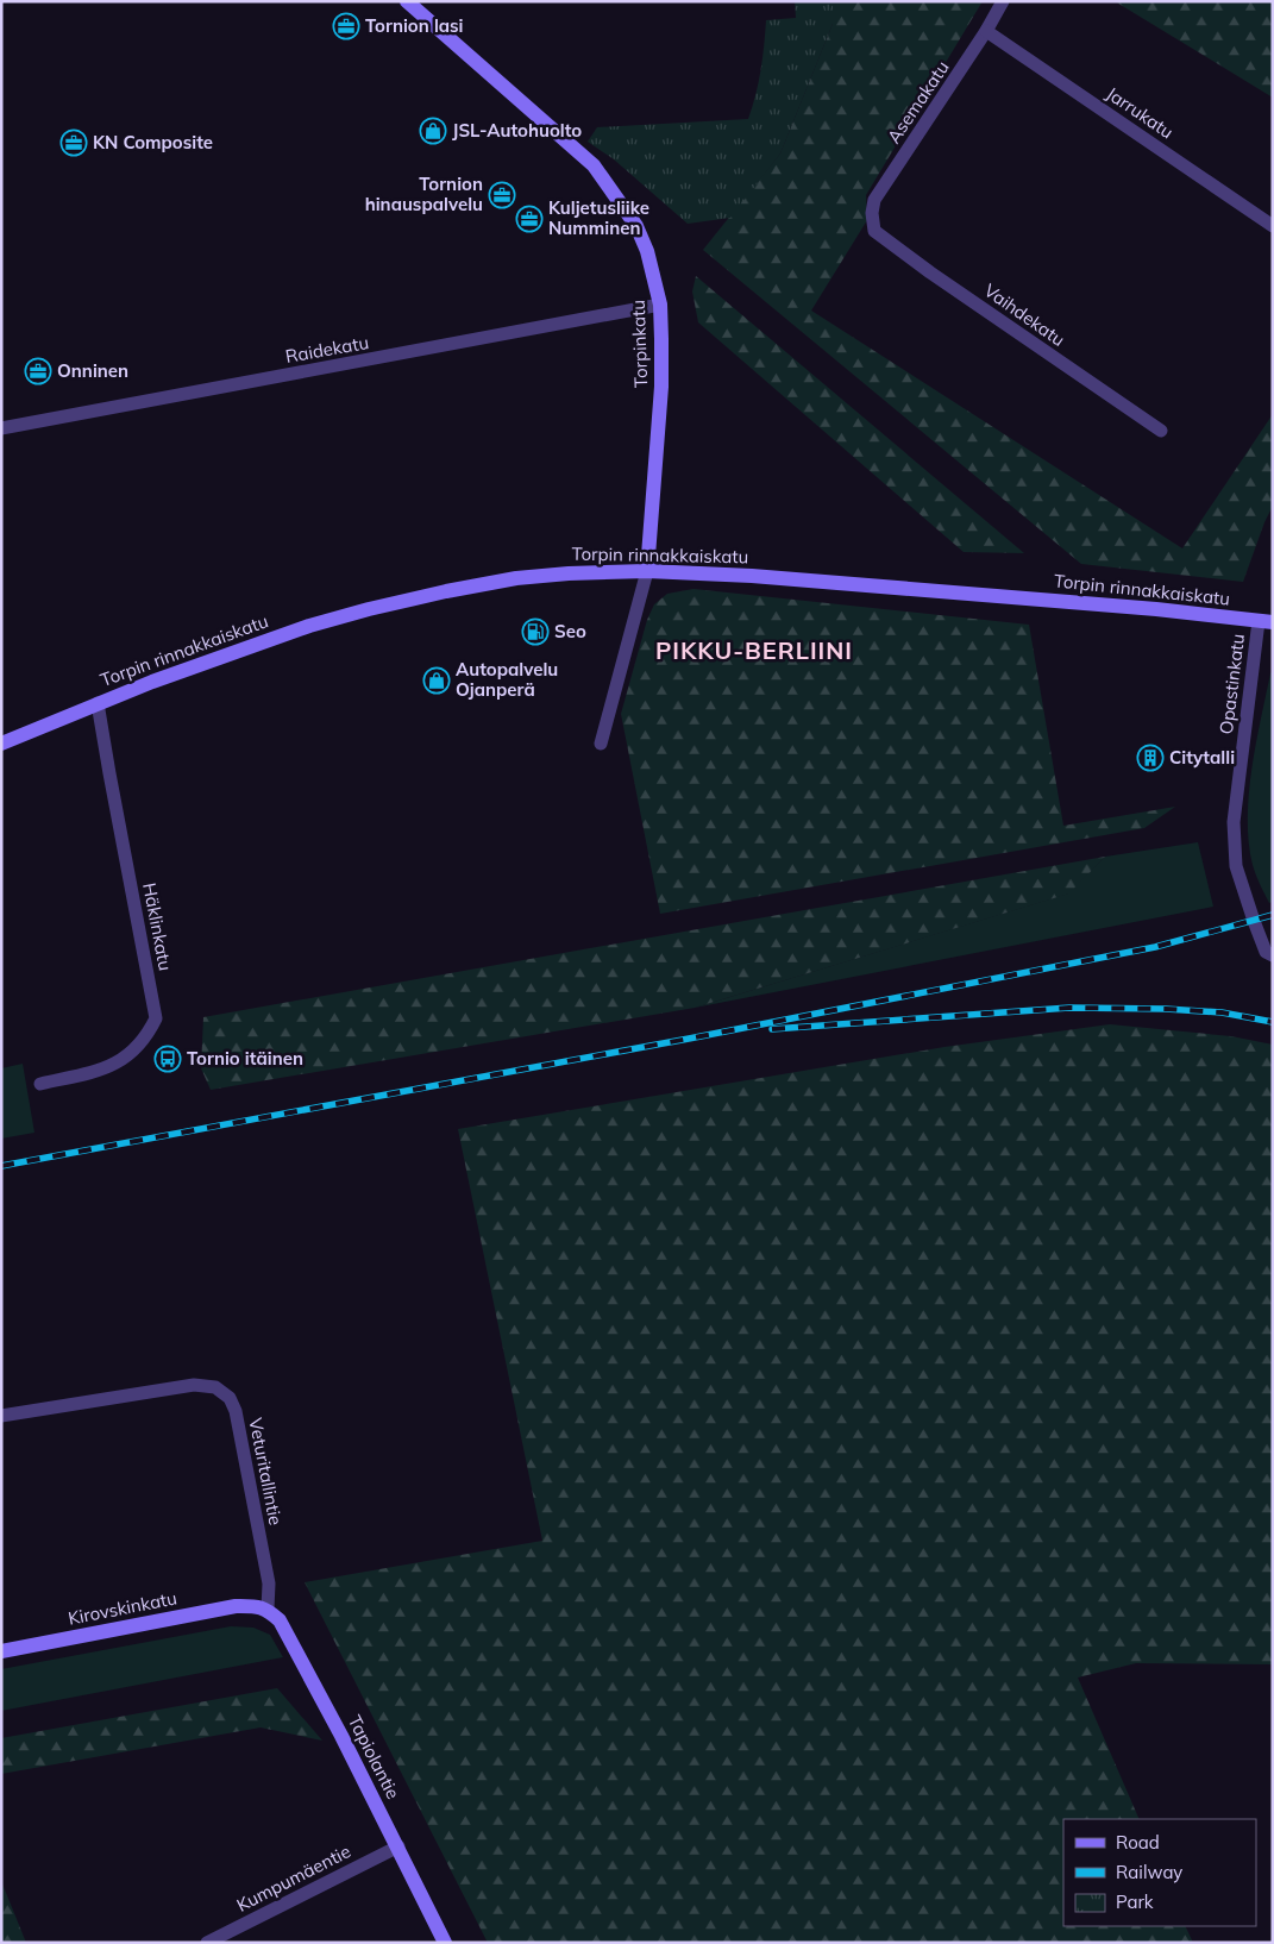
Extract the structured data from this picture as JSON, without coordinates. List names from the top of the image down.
{
  "streets": {
    "street": [
      "Asemakatu",
      "Jarrukatu",
      "Vaihdekatu",
      "Torpinkatu",
      "Raidekatu",
      "Torpin rinnakkaiskatu",
      "Opastinkatu",
      "Häklinkatu",
      "Veturitallintie",
      "Kirovskinkatu",
      "Tapiolantie",
      "Kumpumäentie"
    ]
  },
  "crossings": [
    ["Asemakatu", "Jarrukatu"],
    ["Asemakatu", "Vaihdekatu"],
    ["Torpinkatu", "Raidekatu"],
    ["Torpinkatu", "Torpin rinnakkaiskatu"],
    ["Torpin rinnakkaiskatu", "Opastinkatu"],
    ["Torpin rinnakkaiskatu", "Häklinkatu"],
    ["Veturitallintie", "Kirovskinkatu"],
    ["Veturitallintie", "Tapiolantie"],
    ["Kirovskinkatu", "Tapiolantie"],
    ["Tapiolantie", "Kumpumäentie"]
  ],
  "districts": ["PIKKU-BERLIINI"],
  "places": {
    "office": [
      "Tornion lasi",
      "KN Composite",
      "Tornion hinauspalvelu",
      "Kuljetusliike Numminen",
      "Onninen"
    ],
    "shop": ["JSL-Autohuolto", "Autopalvelu Ojanperä"],
    "fuel station": ["Seo"],
    "building": ["Citytalli"],
    "bus stop": ["Tornio itäinen"]
  },
  "legend": ["Road", "Railway", "Park"]
}
